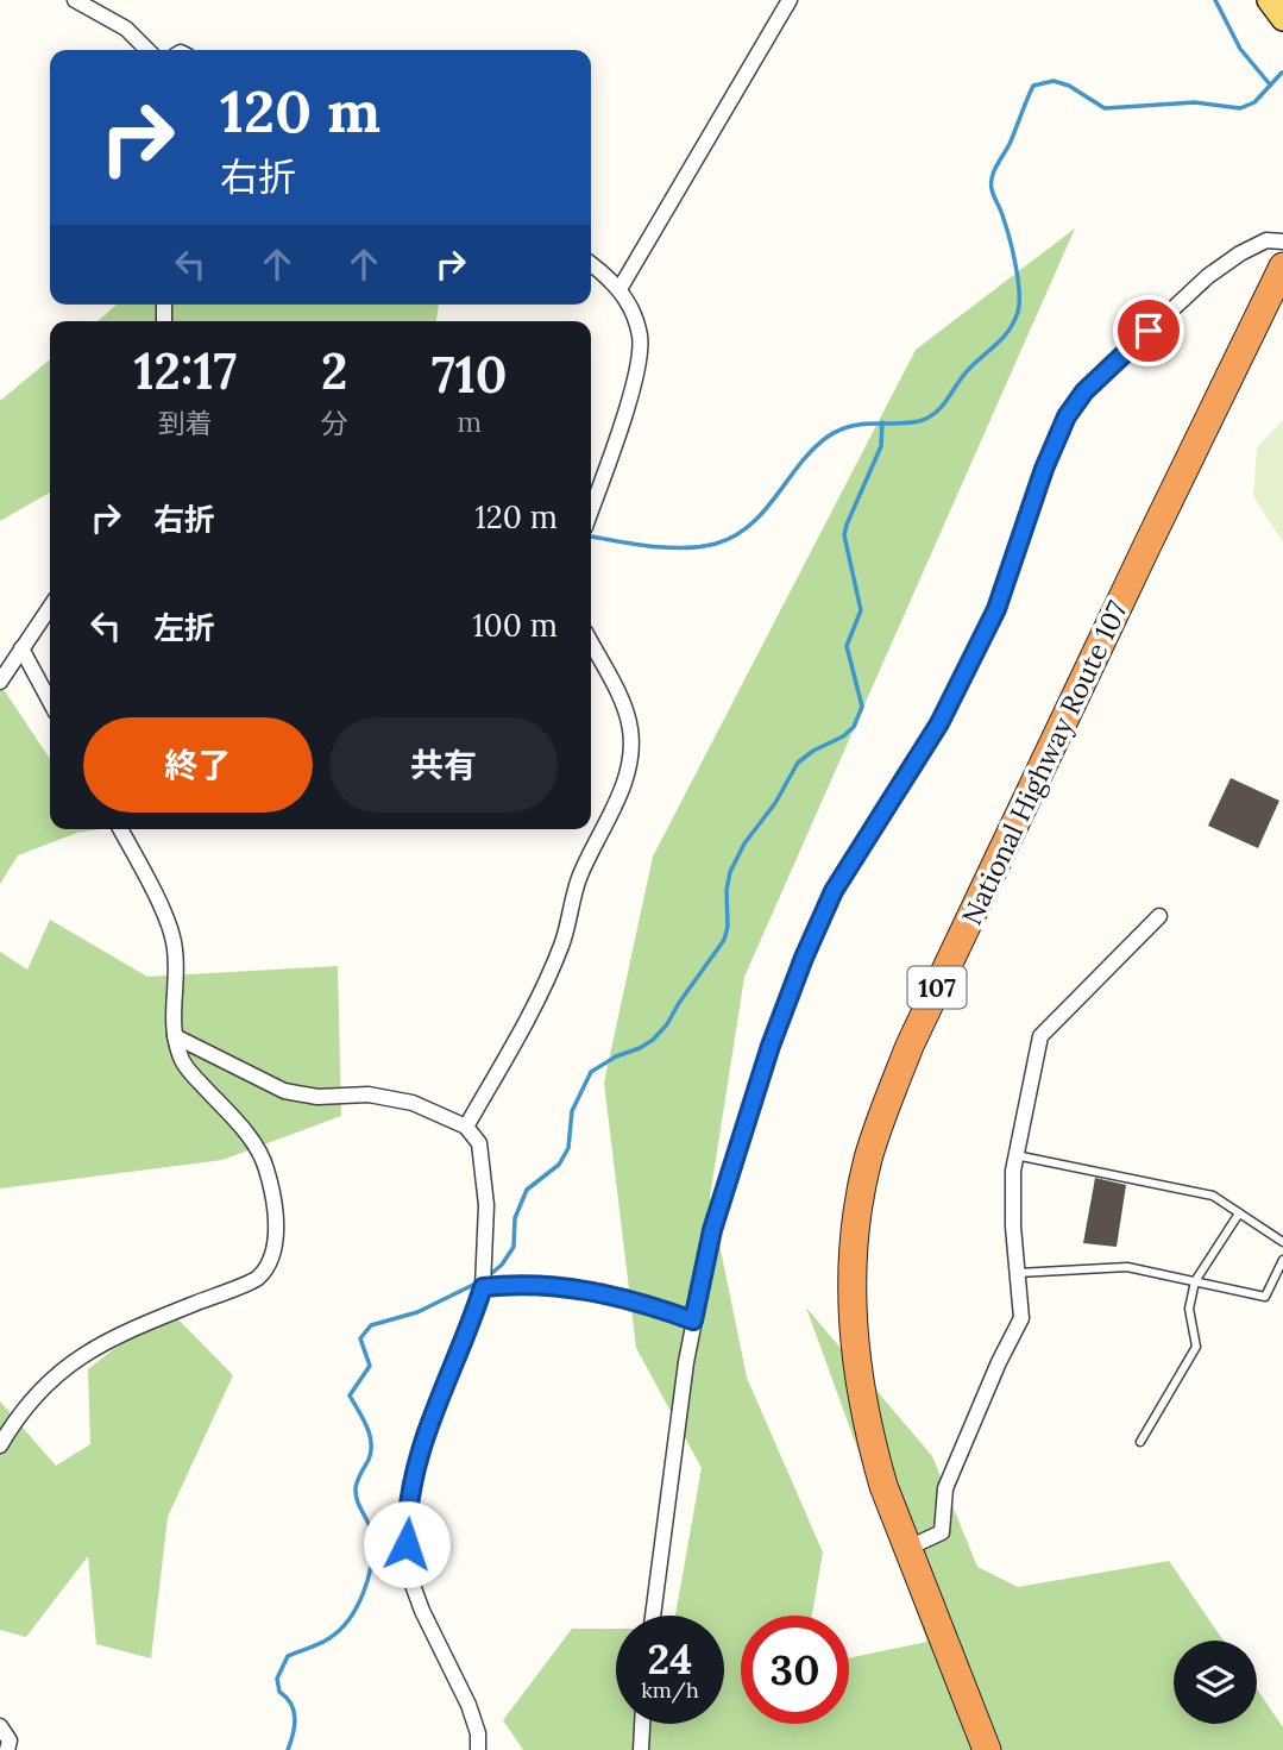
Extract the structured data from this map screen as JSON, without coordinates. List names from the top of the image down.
{
  "streets": {
    "highway": ["National Highway Route 107", "107"]
  },
  "page": {
    "turn": ["120 m", "右折"],
    "eta": [
      "12:17",
      "到着",
      "2",
      "分",
      "710",
      "m"
    ],
    "list": [
      {
        "name": "右折",
        "value": "120 m"
      },
      {
        "name": "左折",
        "value": "100 m"
      }
    ],
    "buttons": ["終了", "共有"],
    "speed": "24 km/h",
    "limit": "30"
  }
}
